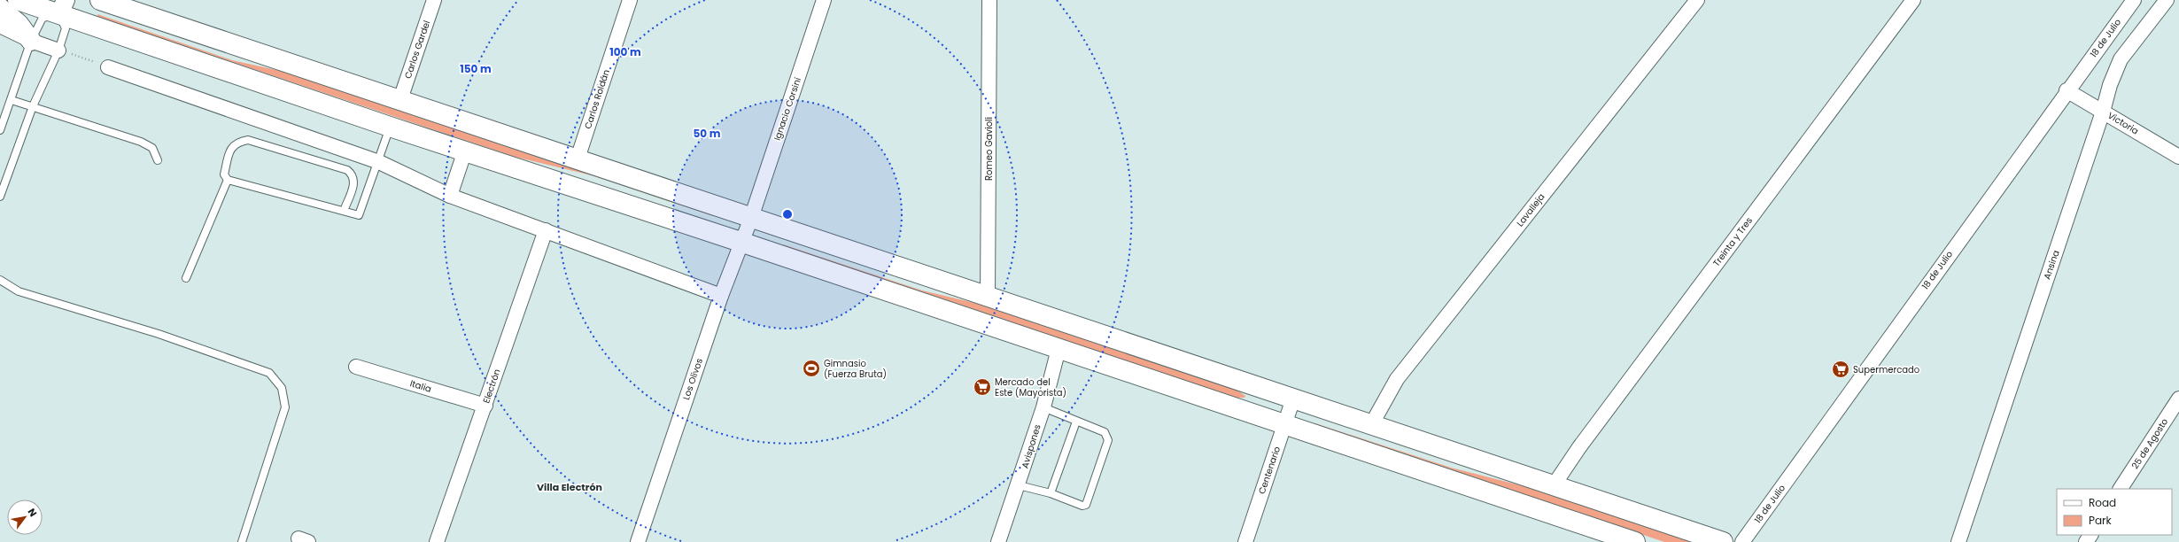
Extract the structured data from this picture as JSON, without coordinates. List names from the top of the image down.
{
  "streets": {
    "street": [
      "18 de Julio",
      "Carlos Gardel",
      "Carlos Roldán",
      "Ignacio Corsini",
      "Victoria",
      "Romeo Gavioli",
      "Lavalleja",
      "Treinta y Tres",
      "Ansina",
      "Los Olivos",
      "Italia",
      "Electrón",
      "25 de Agosto",
      "Avispones",
      "Centenario"
    ]
  },
  "crossings": [
    ["18 de Julio", "Victoria"],
    ["Ignacio Corsini", "Los Olivos"],
    ["Victoria", "Ansina"],
    ["Italia", "Electrón"]
  ],
  "districts": ["Villa Electrón"],
  "places": {
    "sports": ["Gimnasio (Fuerza Bruta)"],
    "supermarket": ["Supermercado", "Mercado del Este (Mayorista)"]
  },
  "legend": ["Road", "Park"],
  "north": "top right",
  "rings": ["100 m", "150 m", "50 m"]
}
